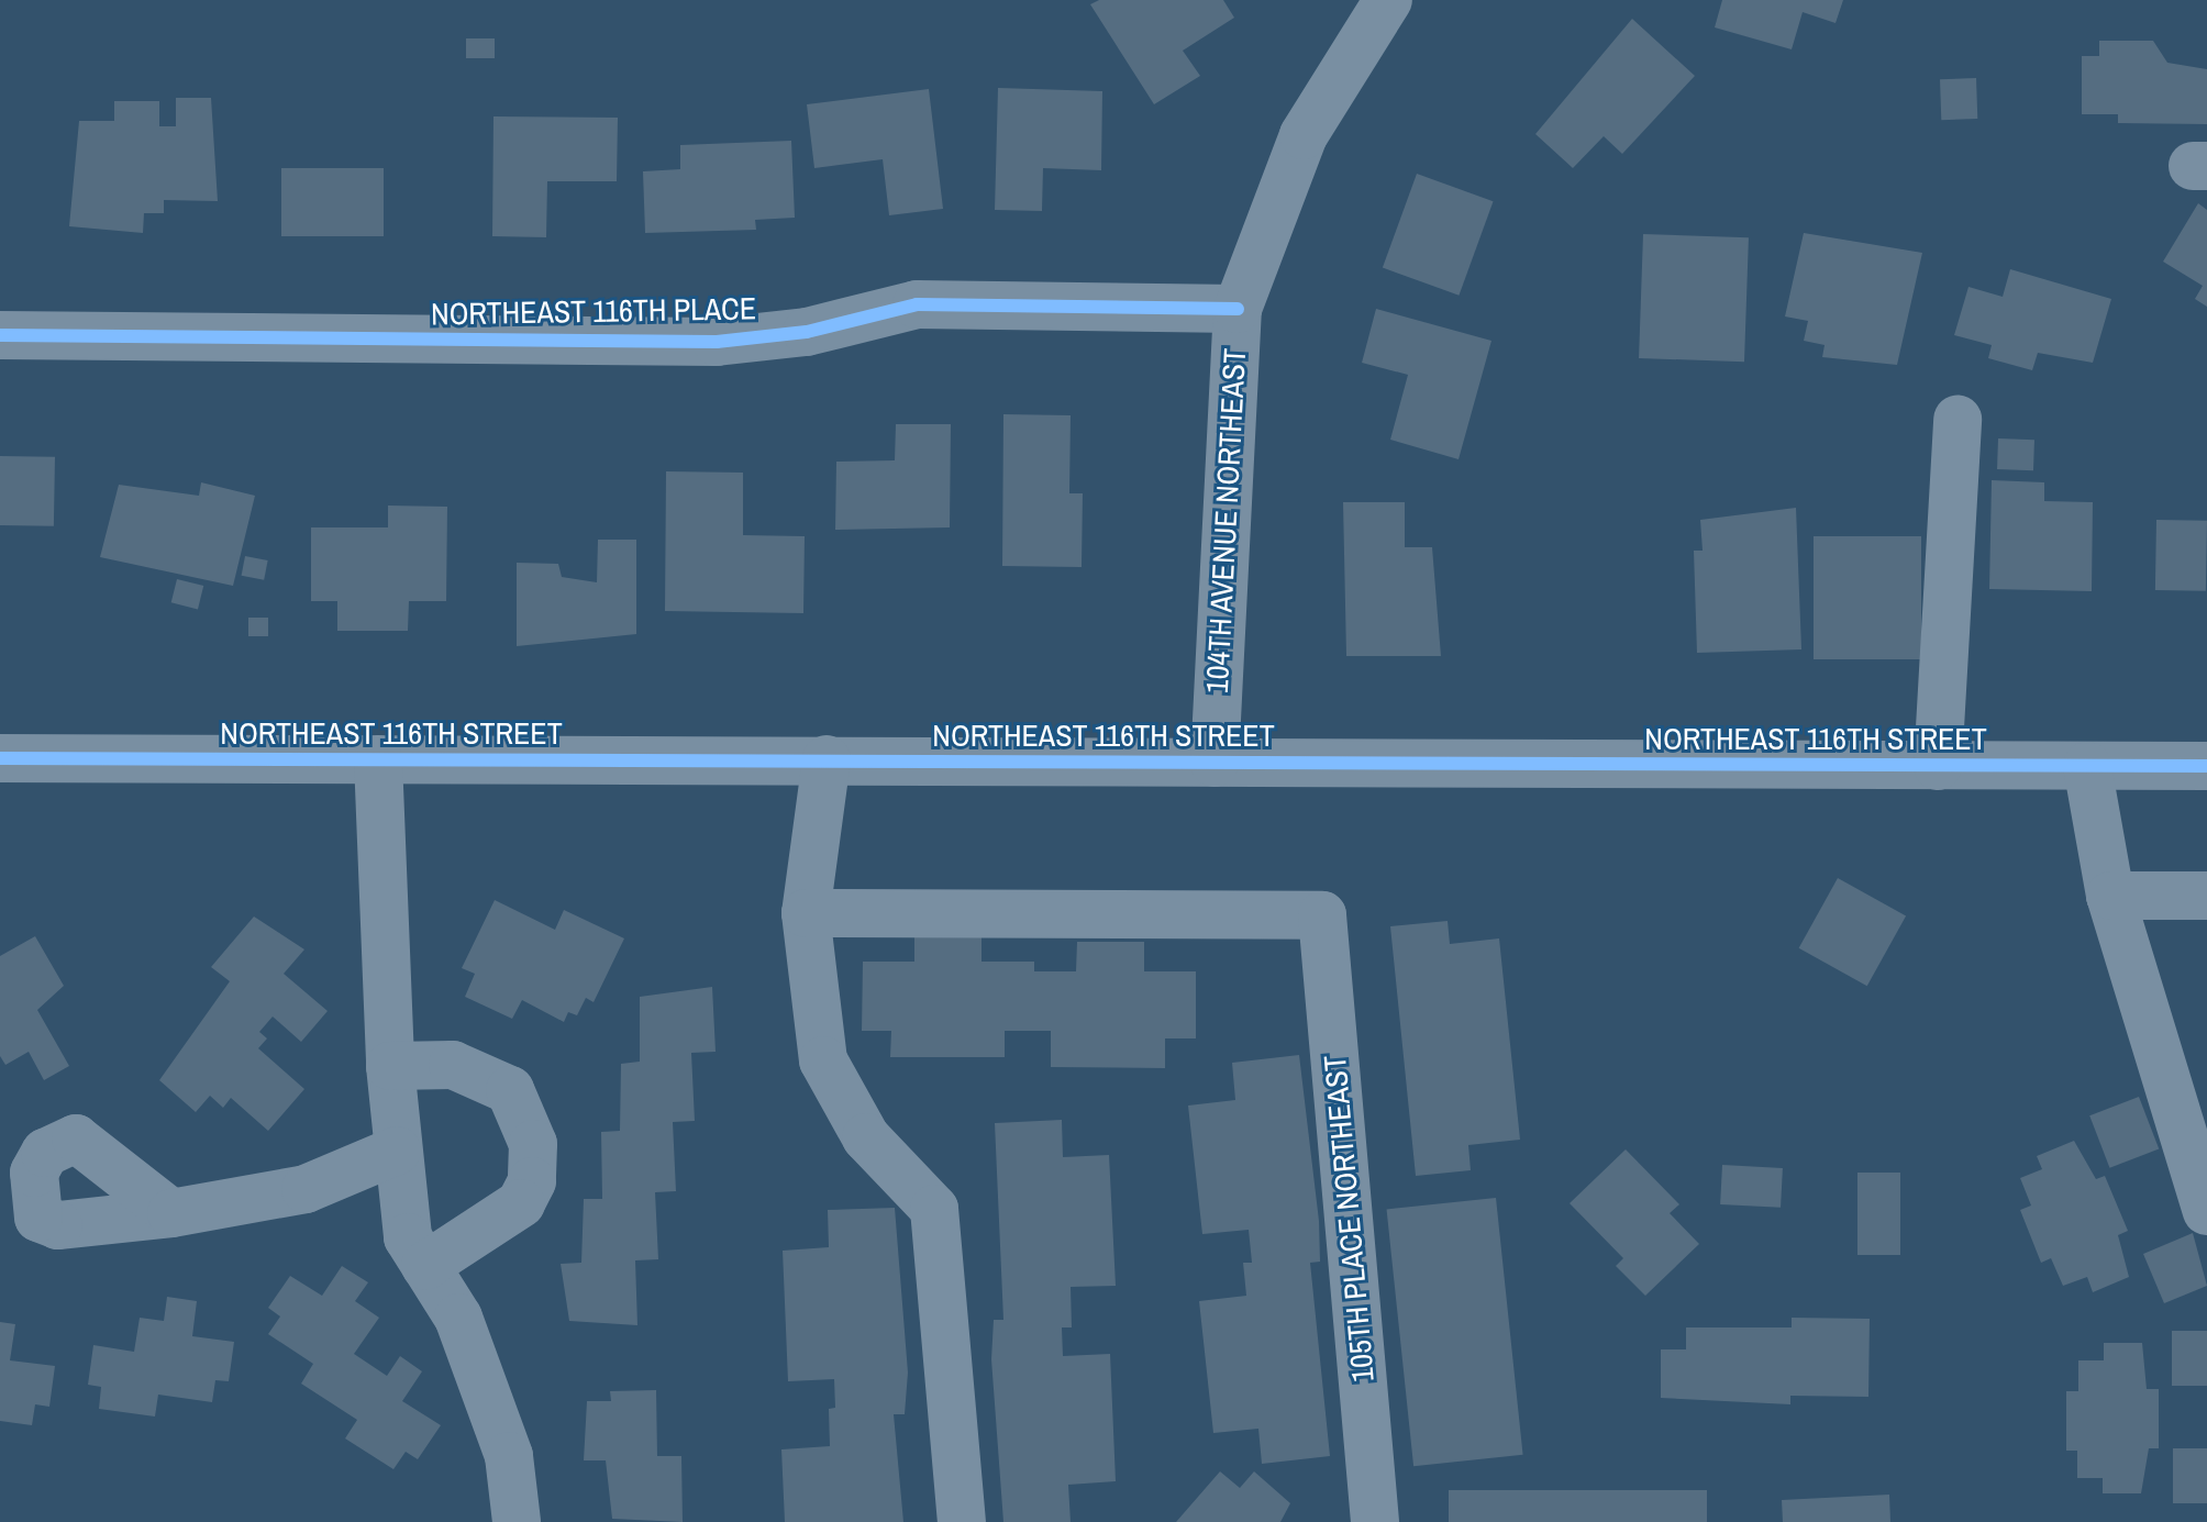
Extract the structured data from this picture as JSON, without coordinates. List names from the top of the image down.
{
  "streets": {
    "street": [
      "NORTHEAST 116TH PLACE",
      "104TH AVENUE NORTHEAST",
      "NORTHEAST 116TH STREET",
      "105TH PLACE NORTHEAST"
    ]
  },
  "crossings": [
    ["NORTHEAST 116TH PLACE", "104TH AVENUE NORTHEAST"],
    ["104TH AVENUE NORTHEAST", "NORTHEAST 116TH STREET"]
  ]
}
